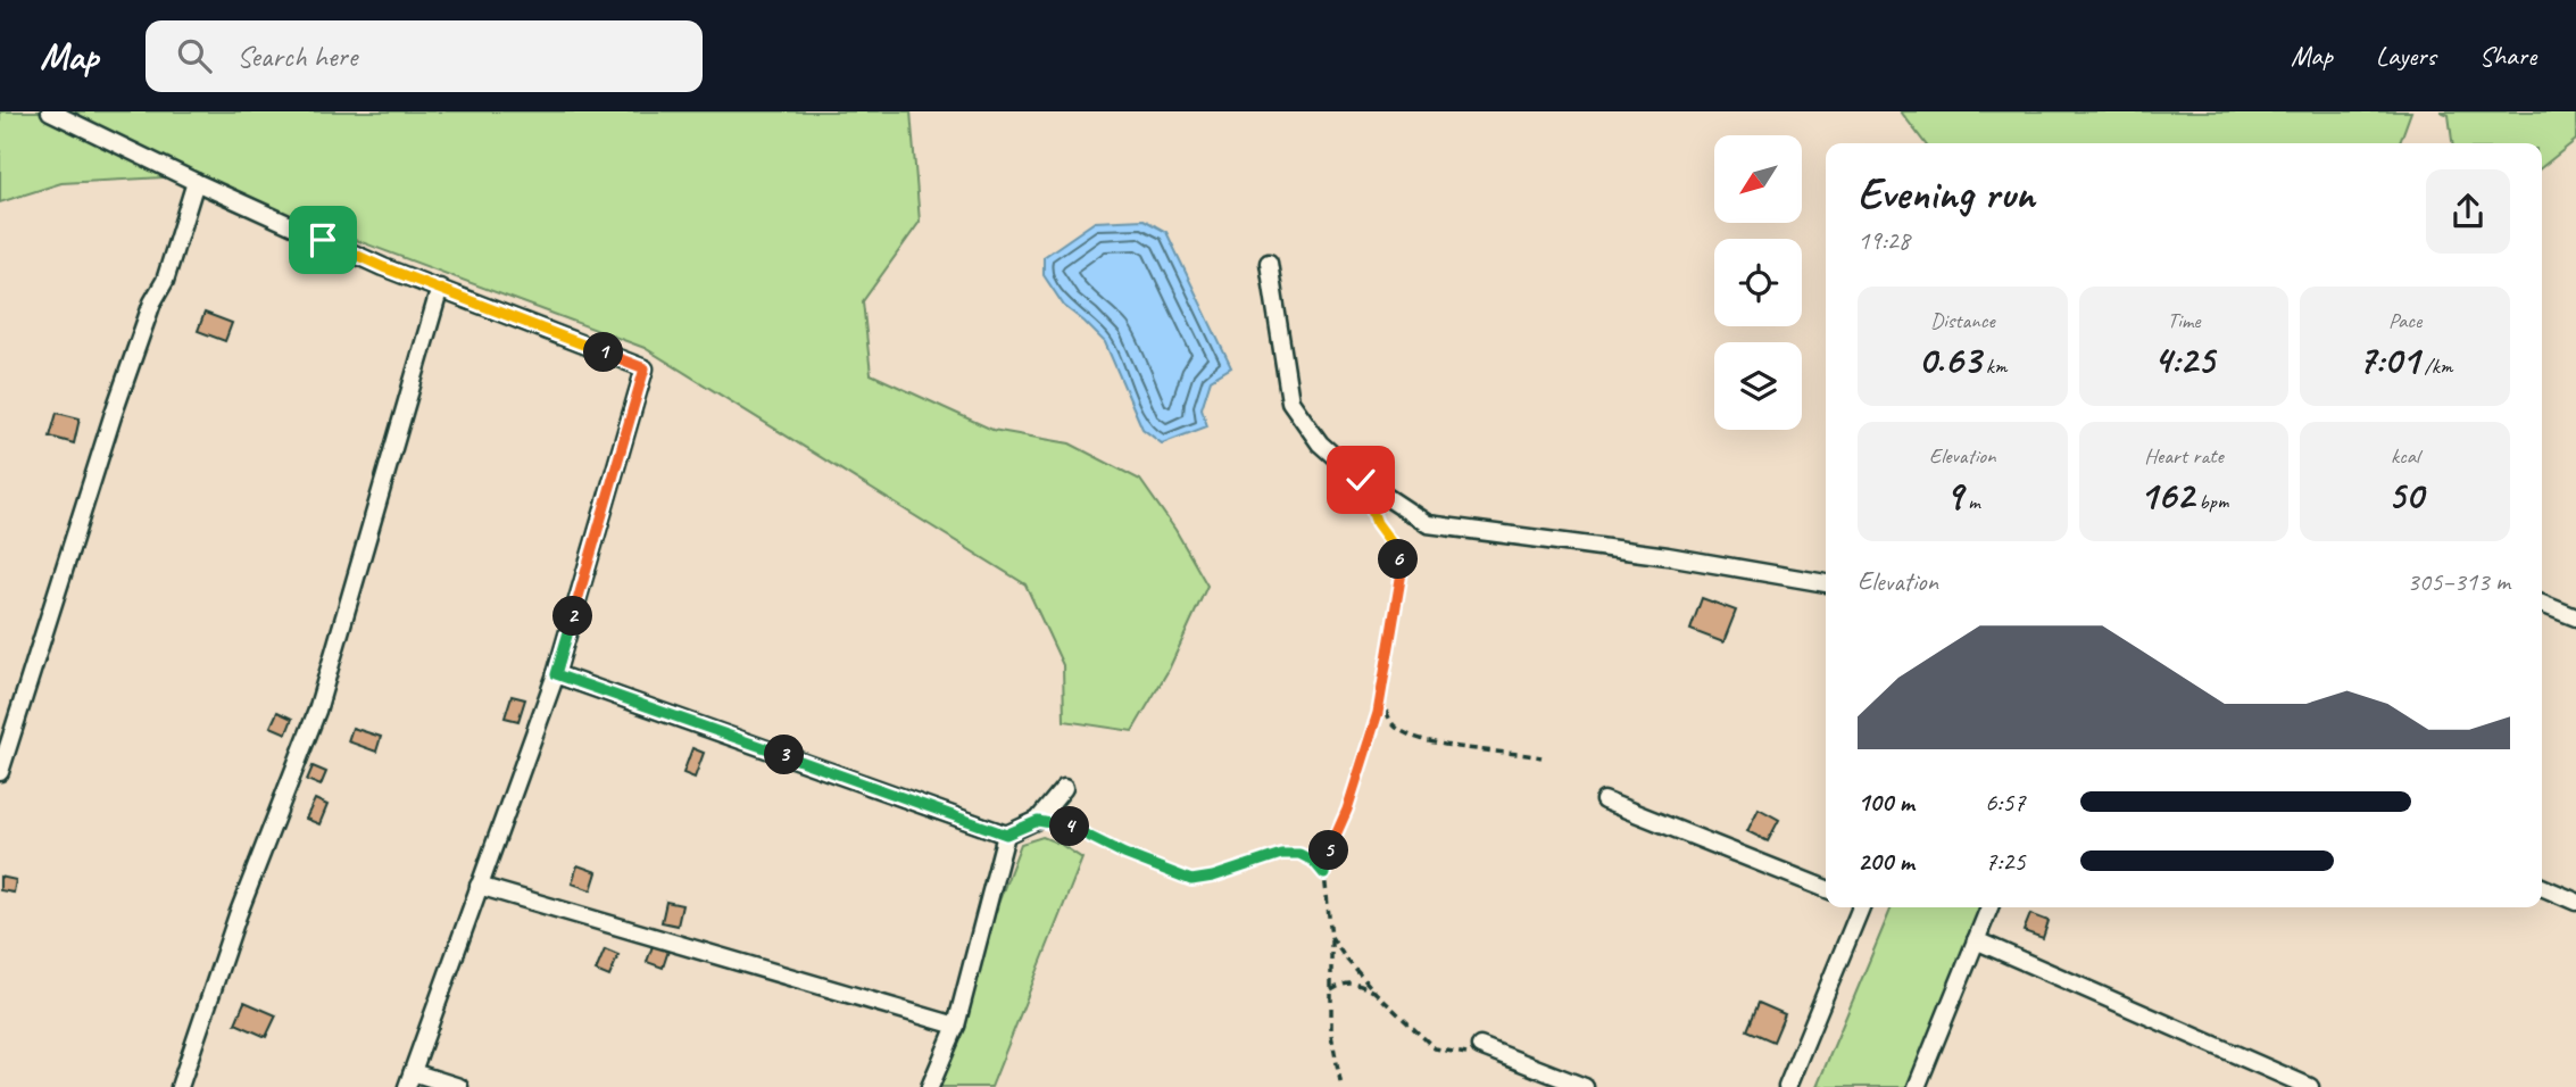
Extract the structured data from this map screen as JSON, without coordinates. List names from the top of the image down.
{
  "north": "bottom left",
  "page": {
    "header": "Map",
    "search": "Search here",
    "nav": ["Map", "Layers", "Share"],
    "heading": ["Evening run", "19:28"],
    "stats": [
      ["Distance", "0.63 km"],
      ["Time", "4:25"],
      ["Pace", "7:01 /km"],
      ["Elevation", "9 m"],
      ["Heart rate", "162 bpm"],
      ["kcal", "50"]
    ],
    "pins": [
      "1",
      "6",
      "2",
      "3",
      "4",
      "5"
    ],
    "chart": ["Elevation", "305–313 m"],
    "list": [
      {
        "name": "100 m",
        "note": "6:57"
      },
      {
        "name": "200 m",
        "note": "7:25"
      }
    ]
  }
}
